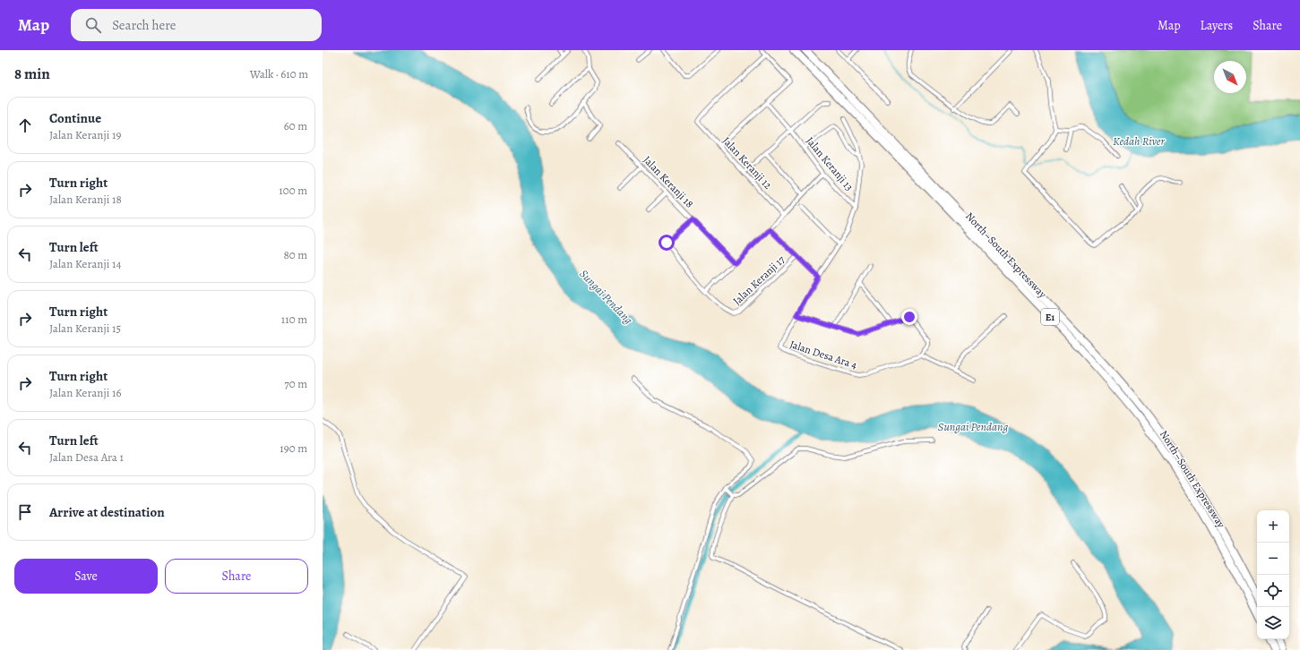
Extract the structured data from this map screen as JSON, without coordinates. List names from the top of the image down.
{
  "streets": {
    "highway": ["North–South Expressway", "E1"],
    "street": [
      "Jalan Keranji 12",
      "Jalan Keranji 13",
      "Jalan Keranji 18",
      "Jalan Keranji 17",
      "Jalan Desa Ara 4"
    ]
  },
  "water": ["Kedah River", "Sungai Pendang"],
  "north": "bottom right",
  "page": {
    "header": "Map",
    "search": "Search here",
    "nav": ["Map", "Layers", "Share"],
    "heading": ["8 min", "Walk · 610 m"],
    "list": [
      ["Continue", "Jalan Keranji 19", "60 m"],
      ["Turn right", "Jalan Keranji 18", "100 m"],
      ["Turn left", "Jalan Keranji 14", "80 m"],
      ["Turn right", "Jalan Keranji 15", "110 m"],
      ["Turn right", "Jalan Keranji 16", "70 m"],
      ["Turn left", "Jalan Desa Ara 1", "190 m"],
      "Arrive at destination"
    ],
    "map_buttons": ["+", "−"],
    "buttons": ["Save", "Share"]
  }
}
